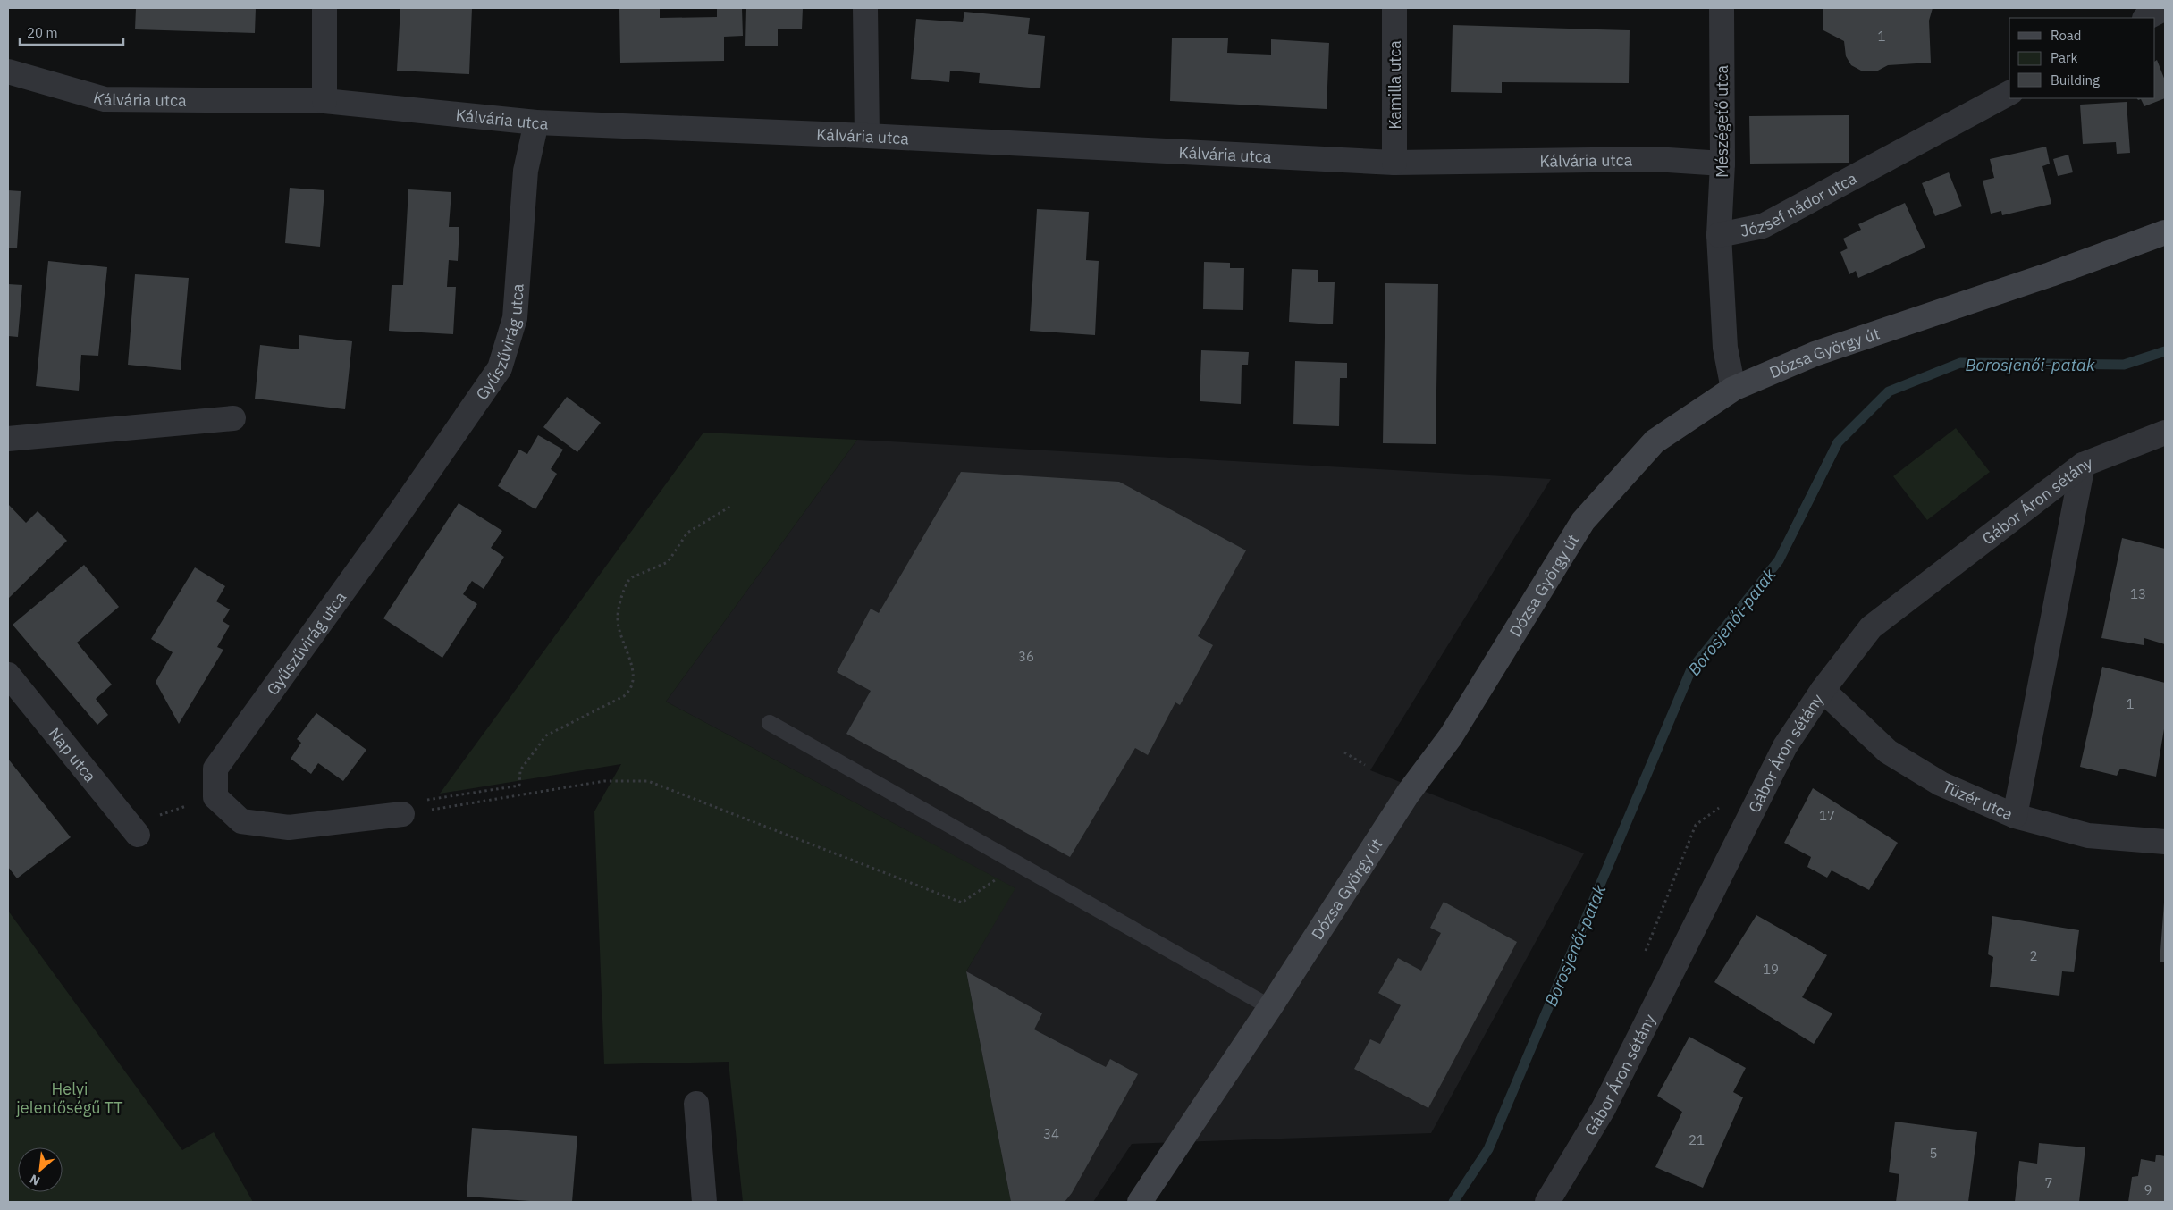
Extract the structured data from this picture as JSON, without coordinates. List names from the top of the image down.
{
  "streets": {
    "main road": ["Dózsa György út"],
    "street": [
      "Kamilla utca",
      "Kálvária utca",
      "Mészégető utca",
      "József nádor utca",
      "Gyűszűvirág utca",
      "Gábor Áron sétány",
      "Nap utca",
      "Tüzér utca"
    ]
  },
  "crossings": [
    ["Kamilla utca", "Kálvária utca"],
    ["Kálvária utca", "Mészégető utca"],
    ["Kálvária utca", "Gyűszűvirág utca"],
    ["Mészégető utca", "József nádor utca"],
    ["József nádor utca", "Dózsa György út"],
    ["Gábor Áron sétány", "Tüzér utca"]
  ],
  "water": ["Borosjenői-patak"],
  "parks": ["Helyi jelentőségű TT"],
  "house_numbers": [
    "1",
    "13",
    "36",
    "1",
    "17",
    "2",
    "19",
    "34",
    "21",
    "5",
    "7",
    "9"
  ],
  "legend": ["Road", "Park", "Building"],
  "scale_bar": "20 m",
  "north": "bottom left"
}
